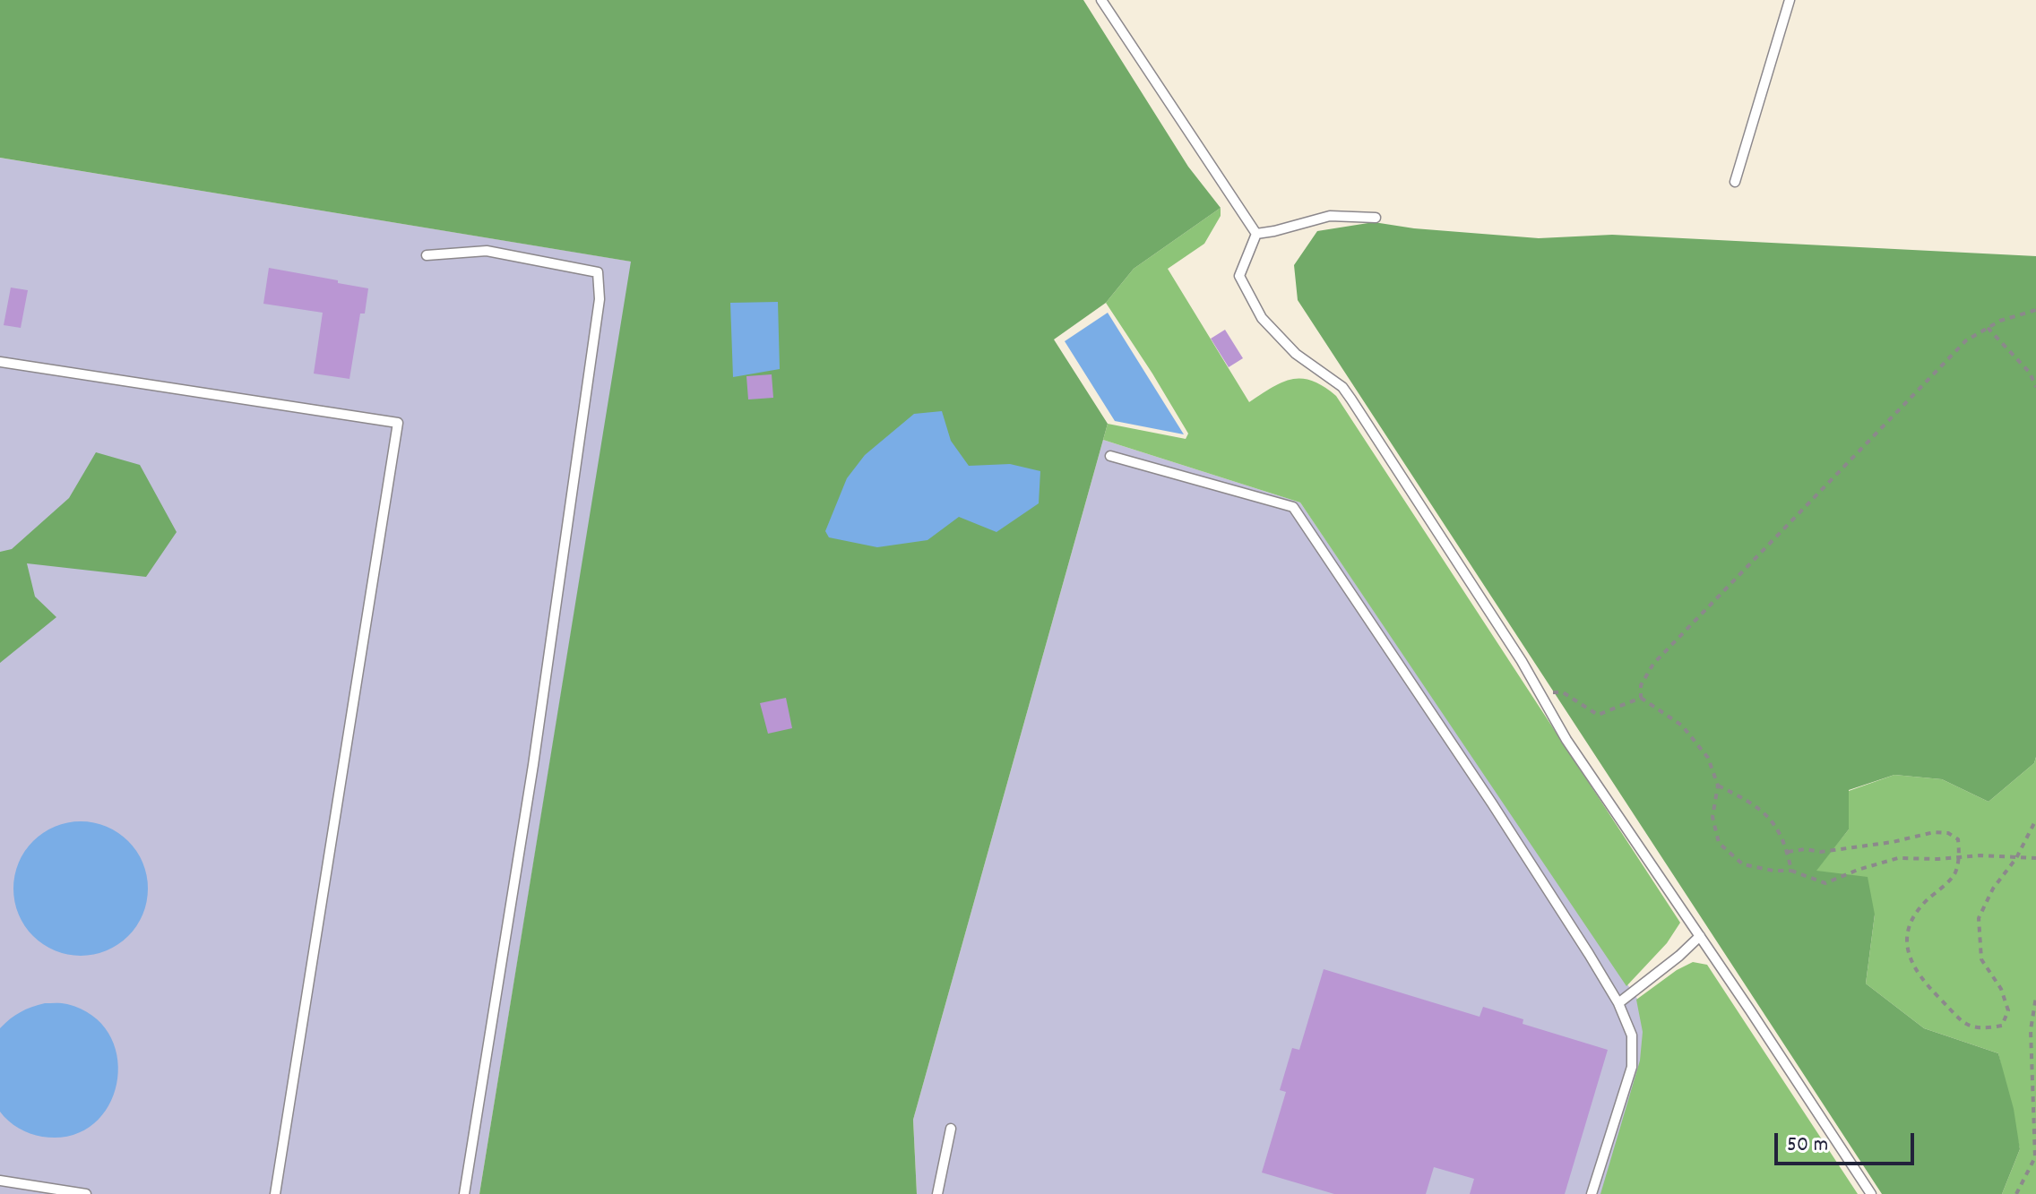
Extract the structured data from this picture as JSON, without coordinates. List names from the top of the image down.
{
  "scale_bar": "50 m"
}
